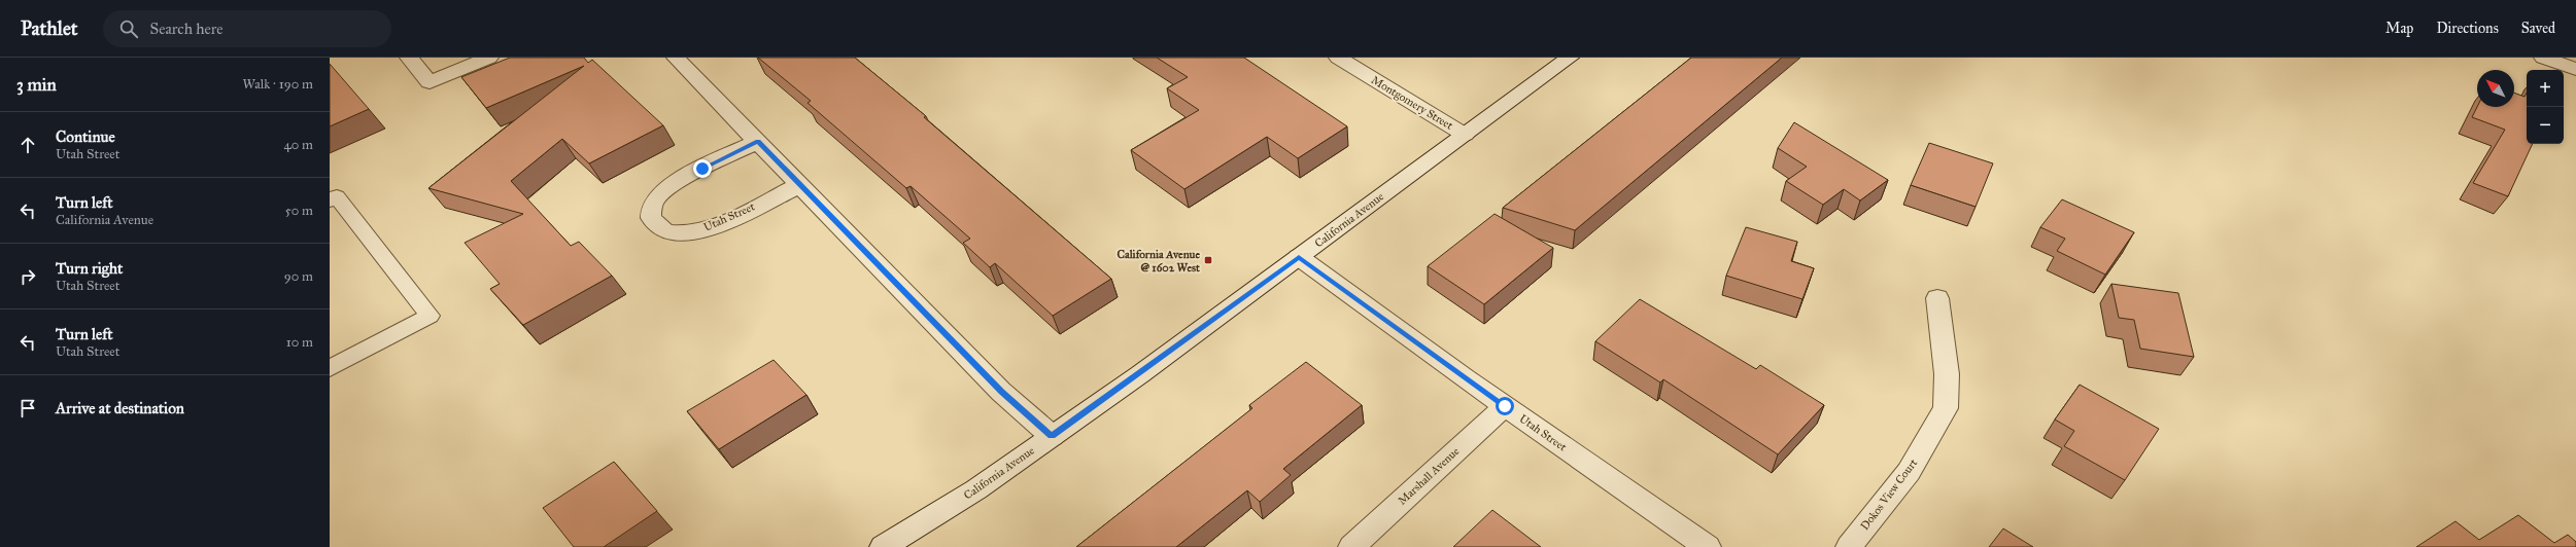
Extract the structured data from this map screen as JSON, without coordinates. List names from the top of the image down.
{
  "streets": {
    "street": [
      "Montgomery Street",
      "Utah Street",
      "California Avenue",
      "Marshall Avenue",
      "Dokos View Court"
    ]
  },
  "crossings": [
    ["Montgomery Street", "California Avenue"],
    ["Utah Street", "California Avenue"],
    ["Utah Street", "Marshall Avenue"]
  ],
  "places": {
    "transit": ["California Avenue @ 1602 West"]
  },
  "north": "top left",
  "page": {
    "header": "Pathlet",
    "search": "Search here",
    "nav": ["Map", "Directions", "Saved"],
    "heading": ["3 min", "Walk · 190 m"],
    "map_buttons": ["+", "−"],
    "list": [
      ["Continue", "Utah Street", "40 m"],
      ["Turn left", "California Avenue", "50 m"],
      ["Turn right", "Utah Street", "90 m"],
      ["Turn left", "Utah Street", "10 m"],
      "Arrive at destination"
    ]
  }
}
